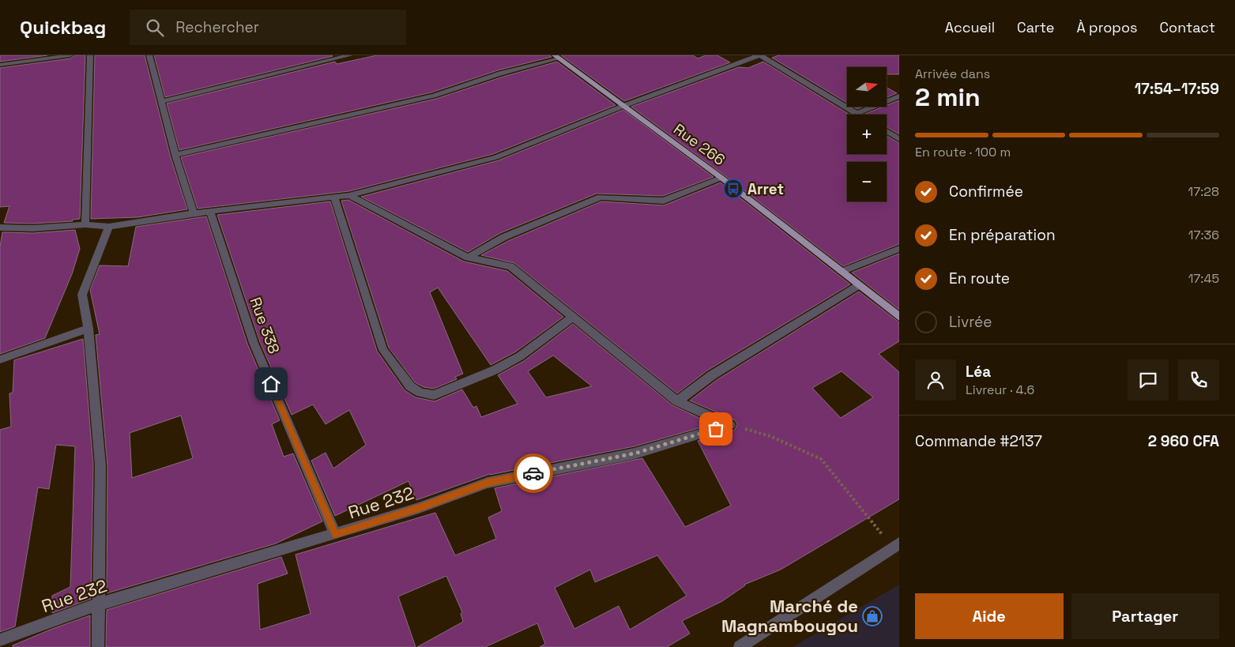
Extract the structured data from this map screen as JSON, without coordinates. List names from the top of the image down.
{
  "streets": {
    "main road": ["Rue 266"],
    "street": ["Rue 338", "Rue 232"]
  },
  "crossings": [
    ["Rue 338", "Rue 232"]
  ],
  "places": {
    "bus stop": ["Arret"],
    "shop": ["Marché de Magnambougou"]
  },
  "north": "right",
  "page": {
    "header": "Quickbag",
    "search": "Rechercher",
    "nav": [
      "Accueil",
      "Carte",
      "À propos",
      "Contact"
    ],
    "heading": ["2 min", "Arrivée dans", "17:54–17:59"],
    "panel": [
      "Léa",
      "Livreur · 4.6",
      "Commande #2137",
      "2 960 CFA"
    ],
    "map_buttons": ["+", "−"],
    "bar": "En route · 100 m",
    "list": [
      ["Confirmée", "17:28"],
      ["En préparation", "17:36"],
      ["En route", "17:45"],
      "Livrée"
    ],
    "buttons": ["Aide", "Partager"]
  }
}
